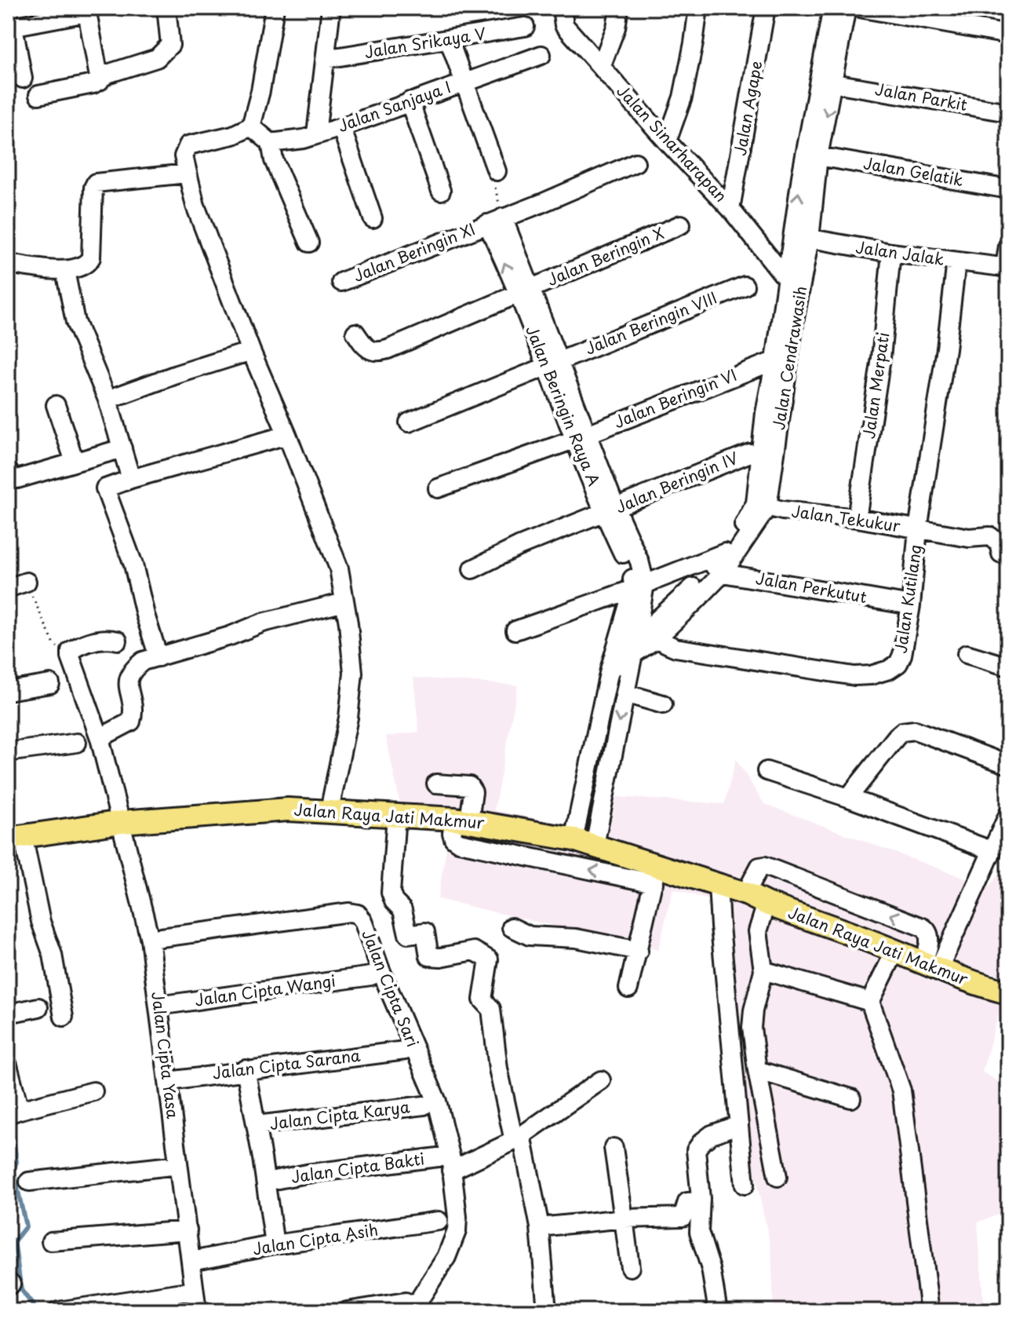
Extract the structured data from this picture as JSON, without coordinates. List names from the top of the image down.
{
  "streets": {
    "main road": ["Jalan Raya Jati Makmur"],
    "street": [
      "Jalan Srikaya V",
      "Jalan Parkit",
      "Jalan Sanjaya I",
      "Jalan Agape",
      "Jalan Sinarharapan",
      "Jalan Gelatik",
      "Jalan Beringin XI",
      "Jalan Jalak",
      "Jalan Beringin X",
      "Jalan Beringin VIII",
      "Jalan Cendrawasih",
      "Jalan Merpati",
      "Jalan Beringin VI",
      "Jalan Beringin IV",
      "Jalan Tekukur",
      "Jalan Perkutut",
      "Jalan Kutilang",
      "Jalan Cipta Sari",
      "Jalan Cipta Wangi",
      "Jalan Cipta Yasa",
      "Jalan Cipta Sarana",
      "Jalan Cipta Karya",
      "Jalan Cipta Bakti",
      "Jalan Cipta Asih"
    ]
  },
  "crossings": [
    ["Jalan Parkit", "Jalan Cendrawasih"],
    ["Jalan Agape", "Jalan Sinarharapan"],
    ["Jalan Sinarharapan", "Jalan Cendrawasih"],
    ["Jalan Gelatik", "Jalan Cendrawasih"],
    ["Jalan Jalak", "Jalan Cendrawasih"],
    ["Jalan Jalak", "Jalan Merpati"],
    ["Jalan Jalak", "Jalan Kutilang"],
    ["Jalan Cendrawasih", "Jalan Beringin VI"],
    ["Jalan Cendrawasih", "Jalan Tekukur"],
    ["Jalan Cendrawasih", "Jalan Perkutut"],
    ["Jalan Cendrawasih", "Jalan Kutilang"],
    ["Jalan Merpati", "Jalan Tekukur"],
    ["Jalan Tekukur", "Jalan Kutilang"],
    ["Jalan Perkutut", "Jalan Kutilang"],
    ["Jalan Raya Jati Makmur", "Jalan Cipta Yasa"],
    ["Jalan Cipta Sari", "Jalan Cipta Yasa"],
    ["Jalan Cipta Sari", "Jalan Cipta Bakti"],
    ["Jalan Cipta Wangi", "Jalan Cipta Yasa"],
    ["Jalan Cipta Yasa", "Jalan Cipta Sarana"],
    ["Jalan Cipta Yasa", "Jalan Cipta Asih"]
  ]
}
